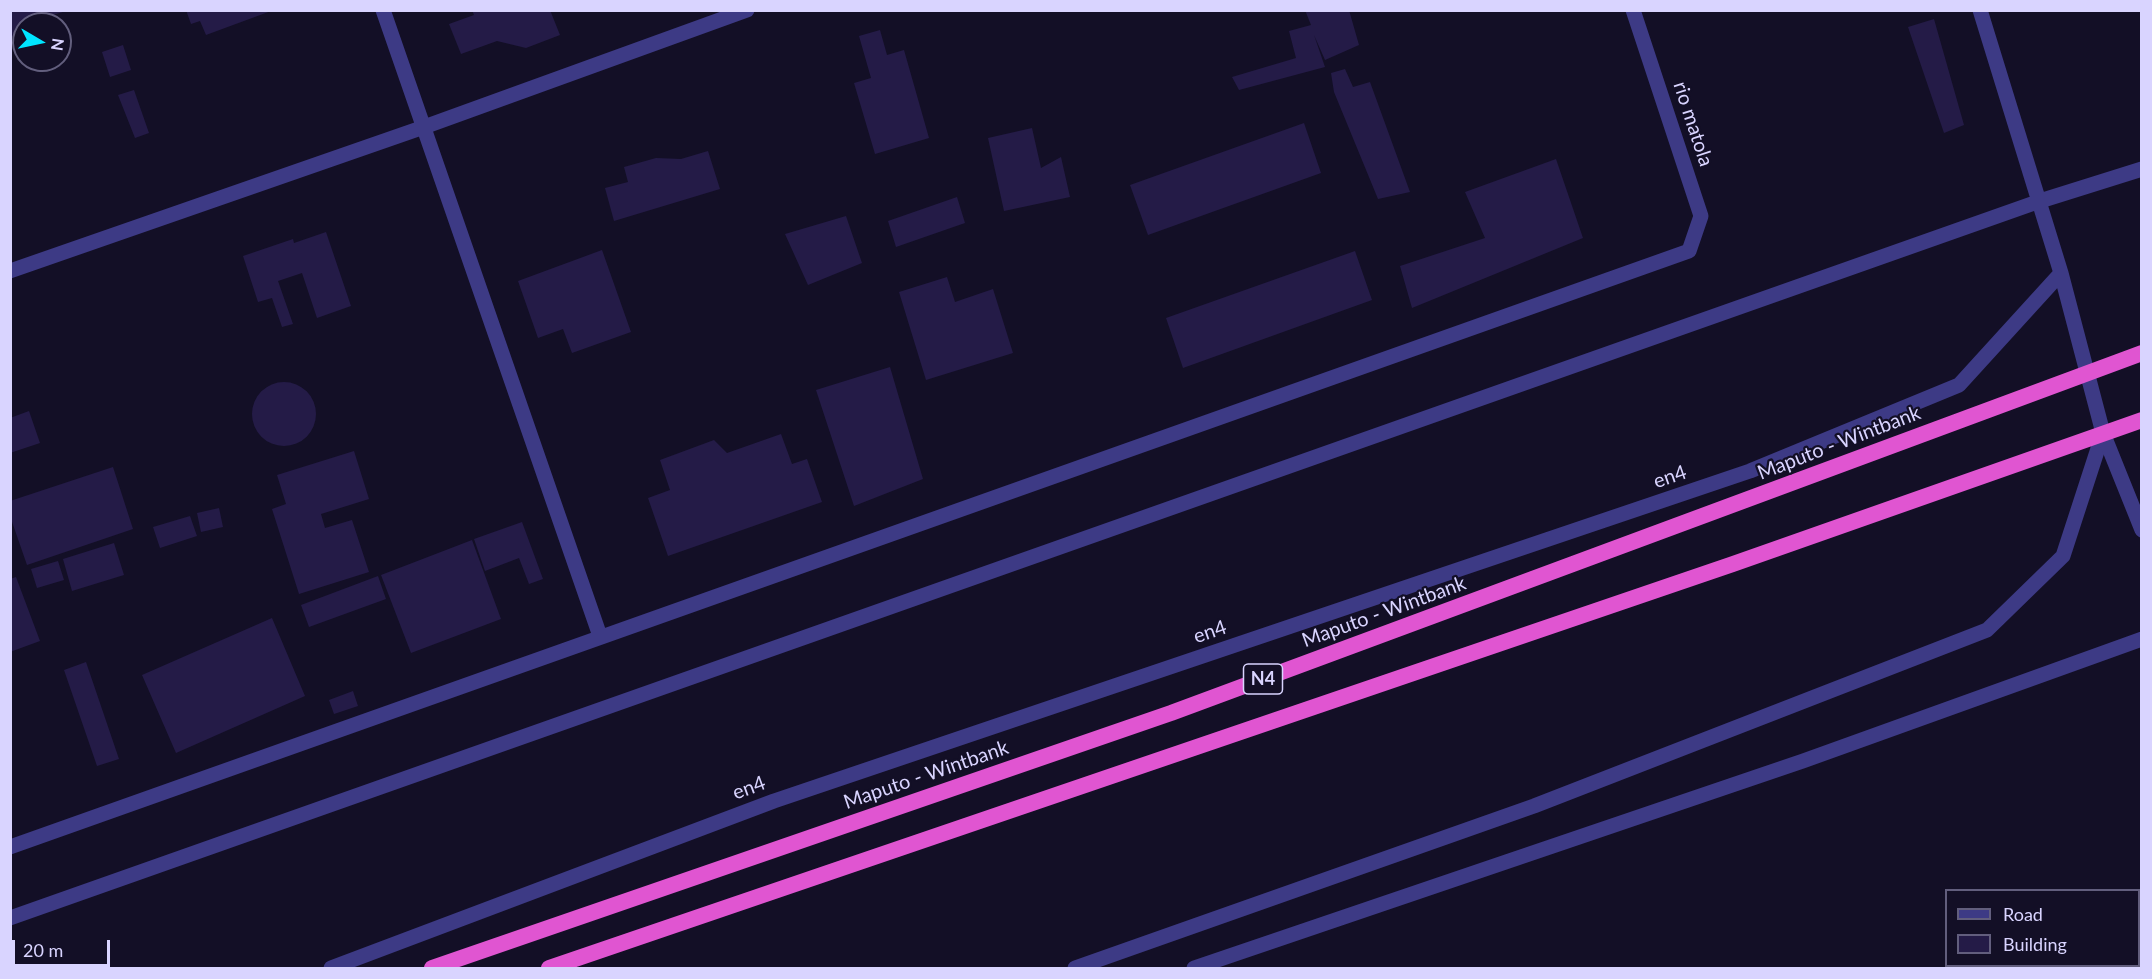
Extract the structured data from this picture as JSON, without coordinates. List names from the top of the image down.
{
  "streets": {
    "highway": ["Maputo - Wintbank", "N4"],
    "street": ["rio matola", "en4"]
  },
  "legend": ["Road", "Building"],
  "scale_bar": "20 m",
  "north": "right"
}
